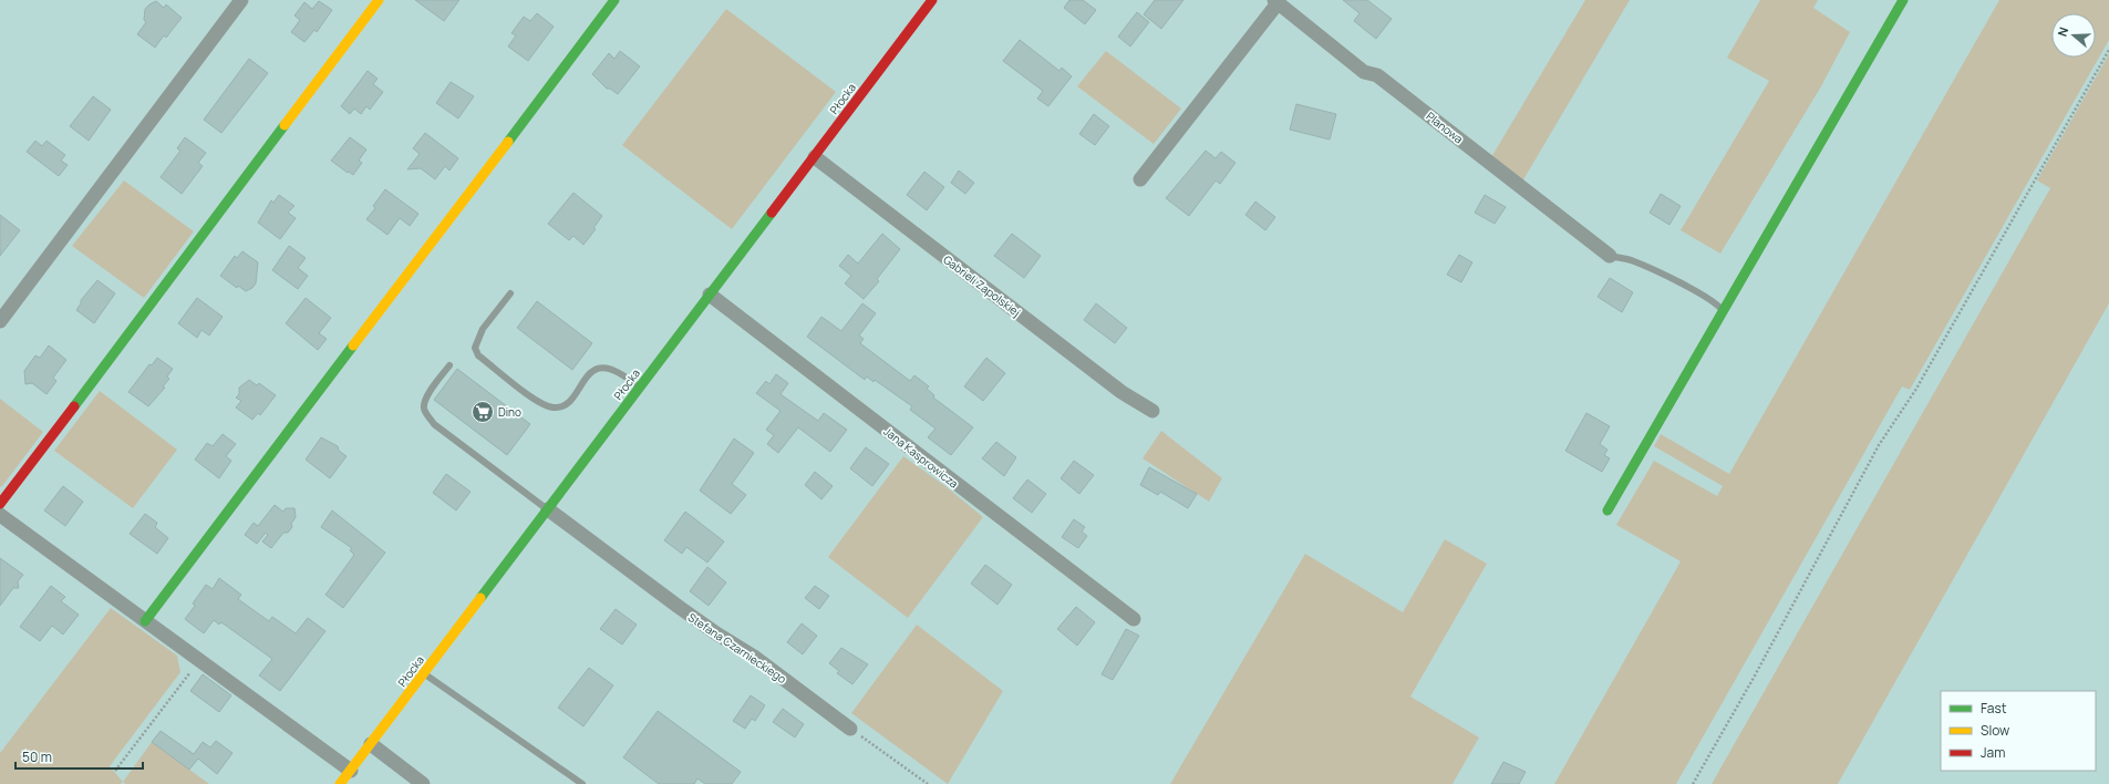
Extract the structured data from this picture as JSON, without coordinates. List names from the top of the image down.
{
  "streets": {
    "street": [
      "Płocka",
      "Planowa",
      "Gabrieli Zapolskiej",
      "Jana Kasprowicza",
      "Stefana Czarnieckiego"
    ]
  },
  "crossings": [
    ["Płocka", "Gabrieli Zapolskiej"],
    ["Płocka", "Jana Kasprowicza"],
    ["Płocka", "Stefana Czarnieckiego"]
  ],
  "places": {
    "supermarket": ["Dino"]
  },
  "legend": ["Fast", "Slow", "Jam"],
  "scale_bar": "50 m",
  "north": "left"
}
